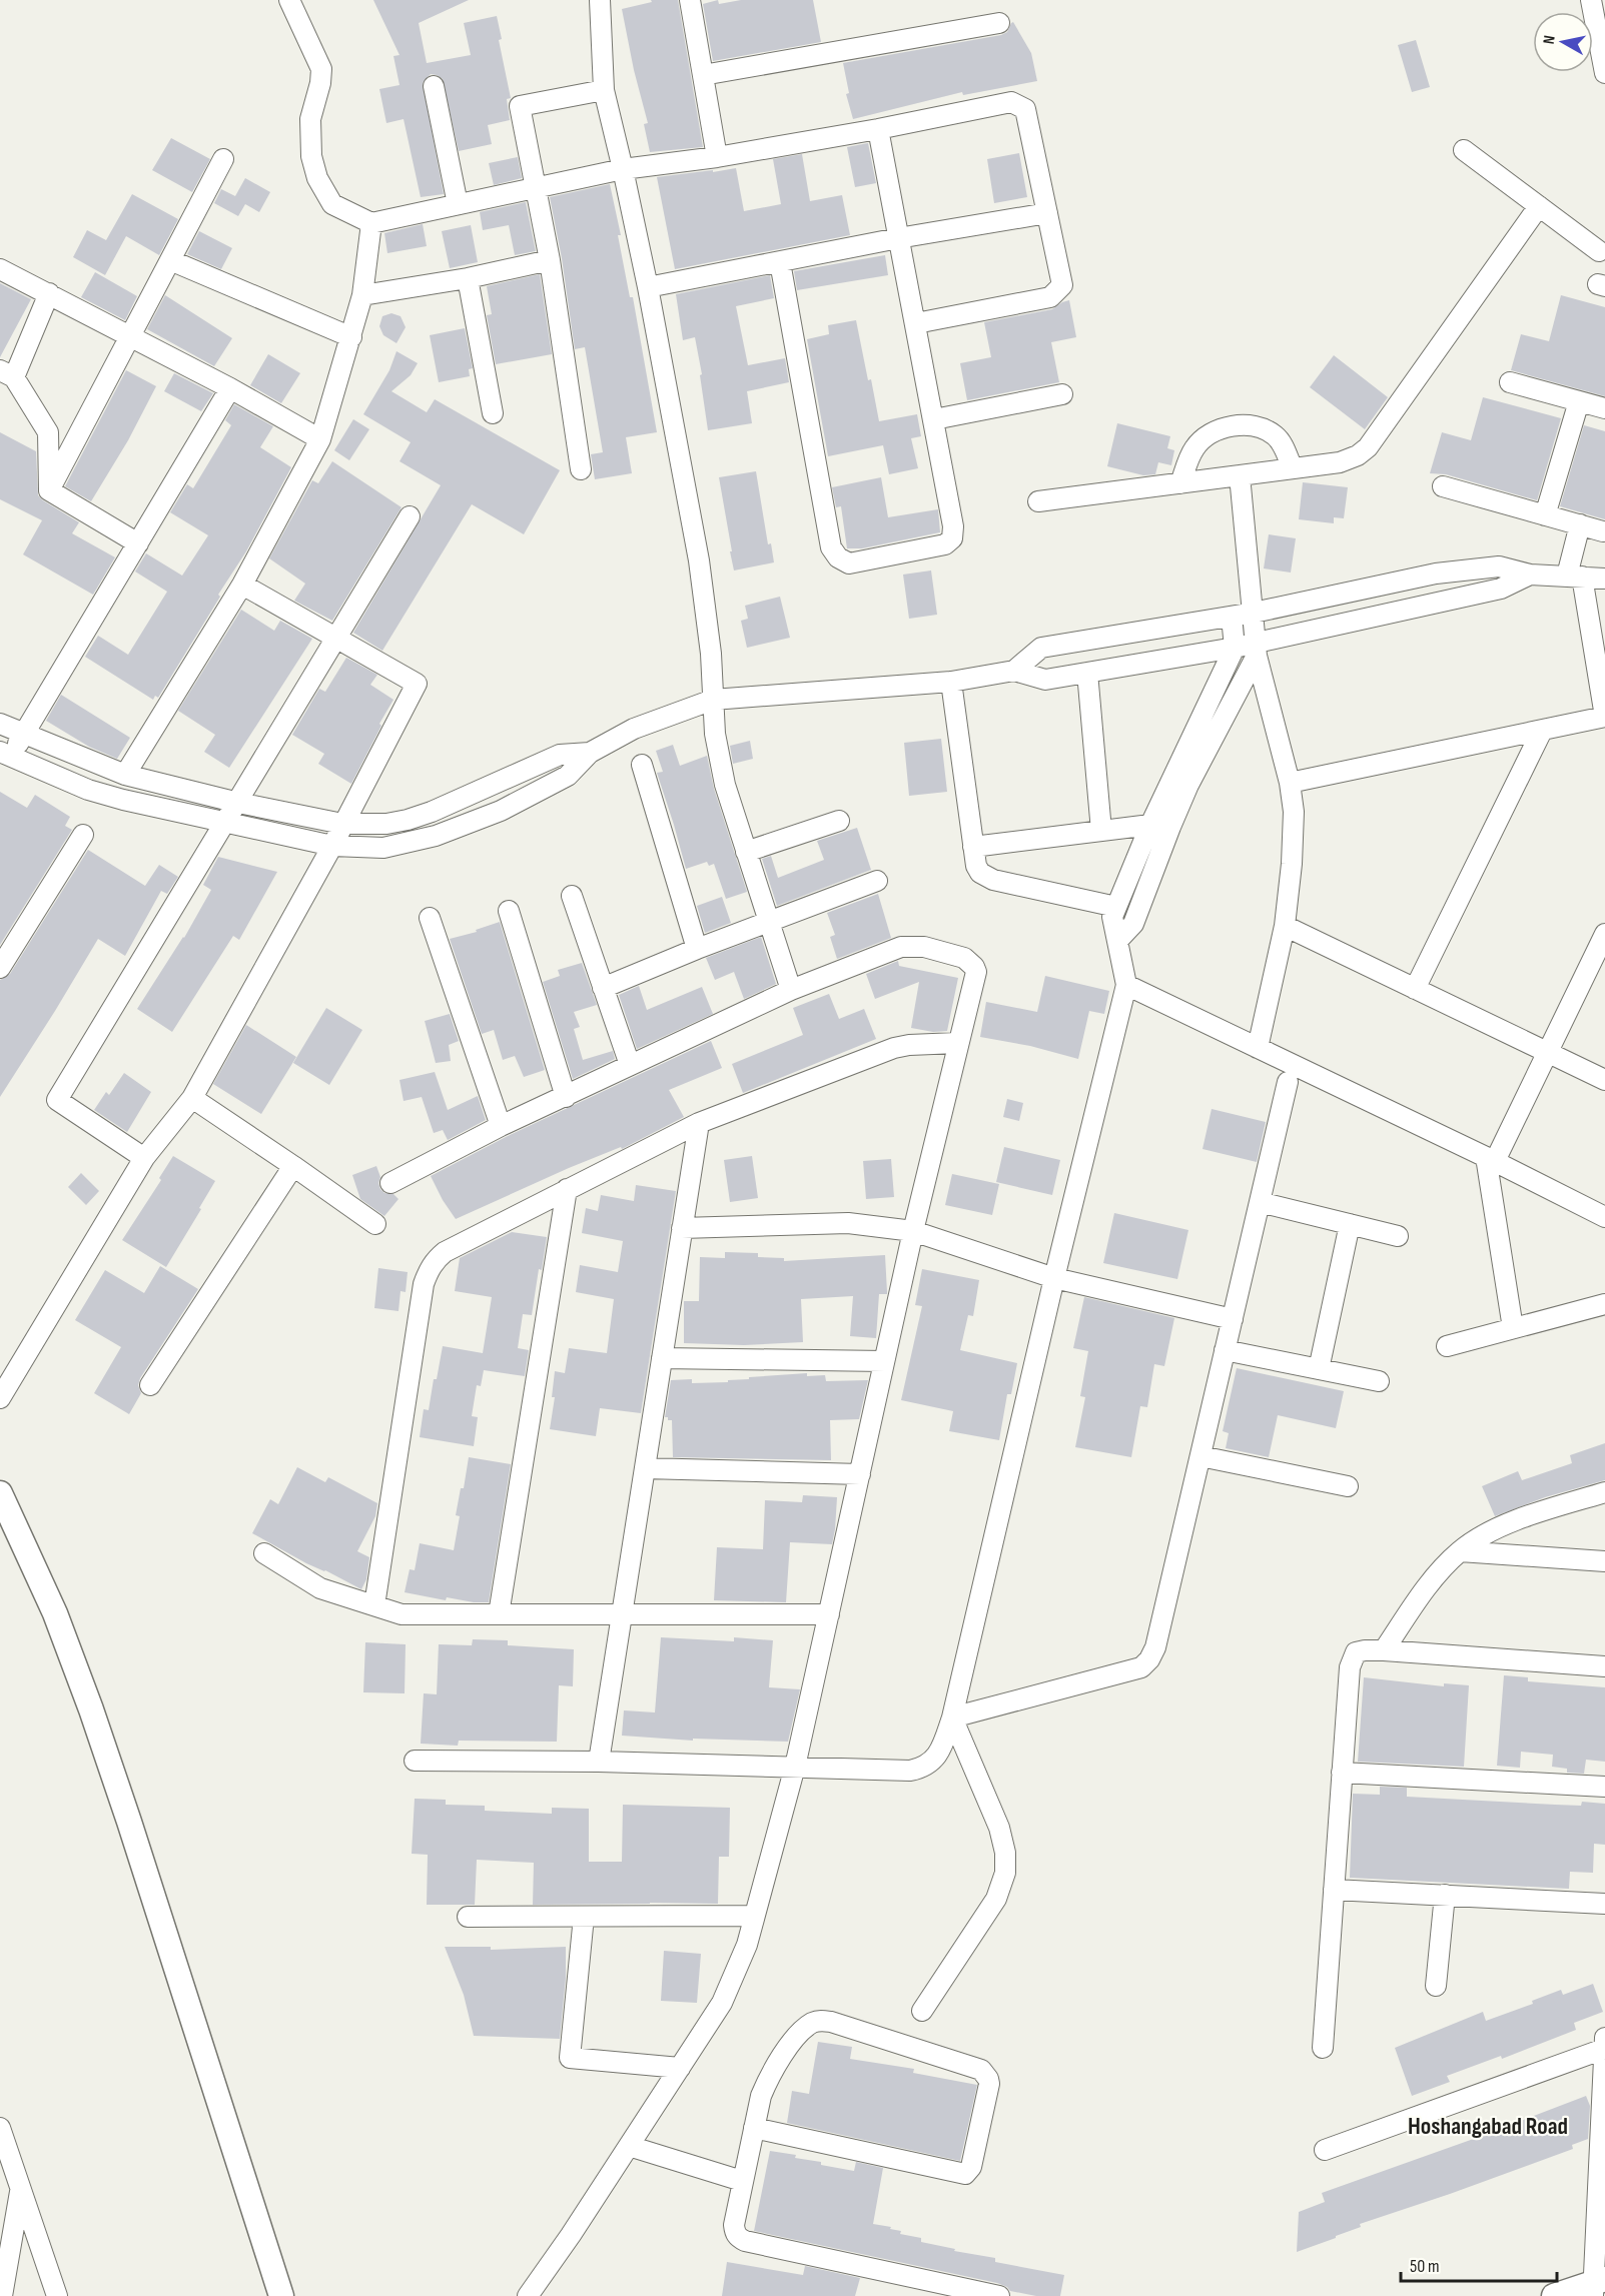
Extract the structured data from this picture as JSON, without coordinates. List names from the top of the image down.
{
  "districts": ["Hoshangabad Road"],
  "scale_bar": "50 m",
  "north": "left"
}
